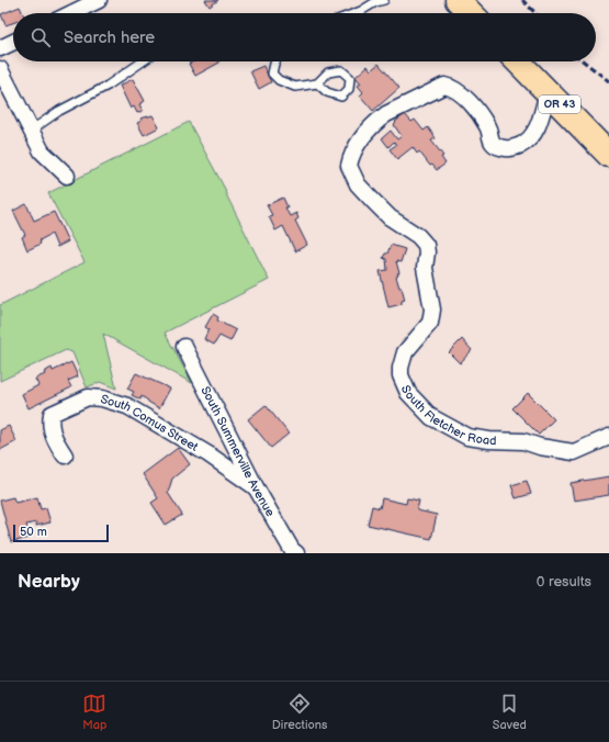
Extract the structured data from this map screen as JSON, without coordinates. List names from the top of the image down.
{
  "streets": {
    "main road": ["OR 43"],
    "street": ["South Fletcher Road", "South Comus Street", "South Summerville Avenue"]
  },
  "crossings": [
    ["OR 43", "South Fletcher Road"],
    ["South Comus Street", "South Summerville Avenue"]
  ],
  "scale_bar": "50 m",
  "page": {
    "search": "Search here",
    "scale": "50 m",
    "heading": ["Nearby", "0 results"],
    "nav": ["Map", "Directions", "Saved"]
  }
}
